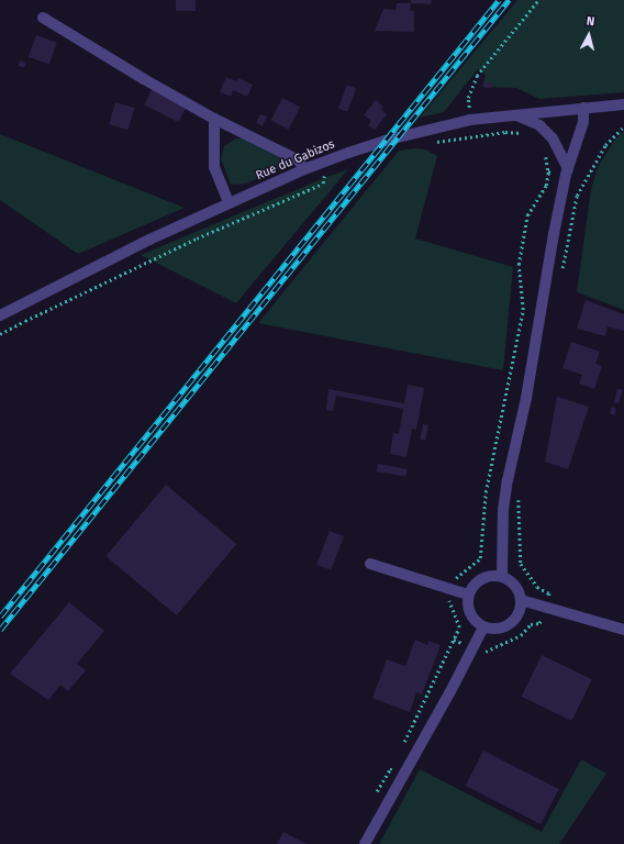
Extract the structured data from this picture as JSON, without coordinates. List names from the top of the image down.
{
  "streets": {
    "street": ["Rue du Gabizos"]
  },
  "north": "top"
}
